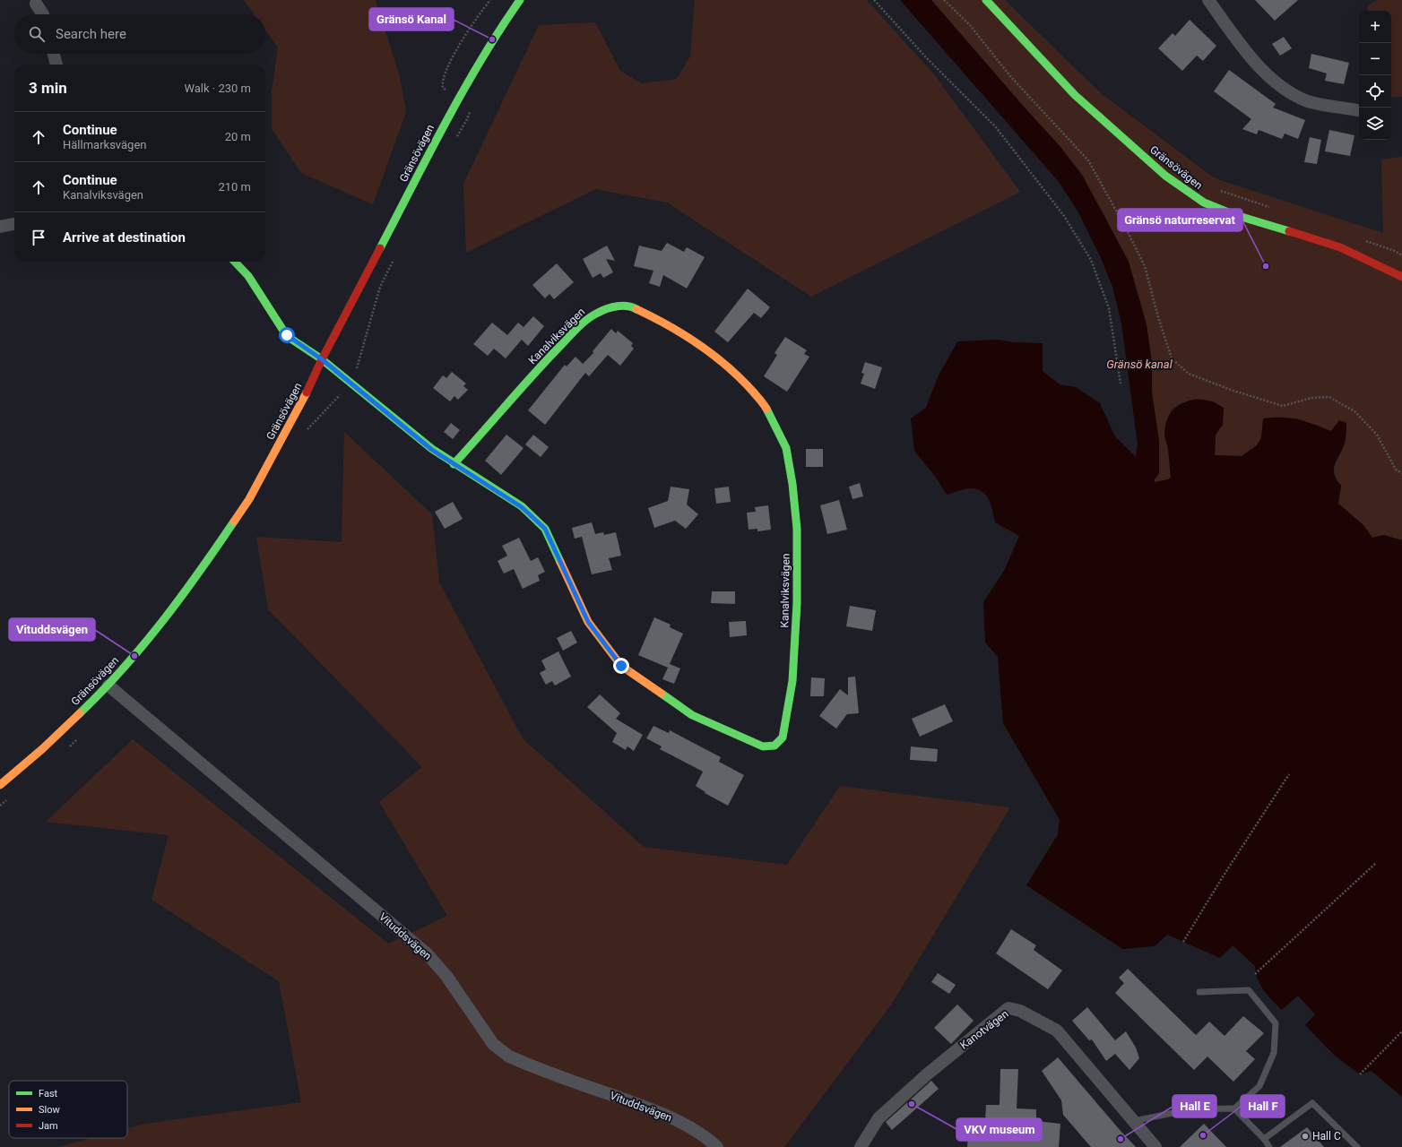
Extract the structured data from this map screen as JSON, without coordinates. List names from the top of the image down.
{
  "streets": {
    "street": [
      "Gränsövägen",
      "Kanalviksvägen",
      "Vituddsvägen",
      "Kanotvägen"
    ]
  },
  "crossings": [
    ["Gränsövägen", "Kanalviksvägen"],
    ["Gränsövägen", "Vituddsvägen"]
  ],
  "water": ["Gränsö kanal"],
  "places": [
    "Gränsö Kanal",
    "Gränsö naturreservat",
    "Vituddsvägen",
    "VKV museum",
    "Hall F",
    "Hall C",
    "Hall E"
  ],
  "legend": ["Fast", "Slow", "Jam"],
  "page": {
    "map_buttons": ["+", "−"],
    "search": "Search here",
    "heading": ["3 min", "Walk · 230 m"],
    "list": [
      ["Continue", "Hällmarksvägen", "20 m"],
      ["Continue", "Kanalviksvägen", "210 m"],
      "Arrive at destination"
    ]
  }
}
